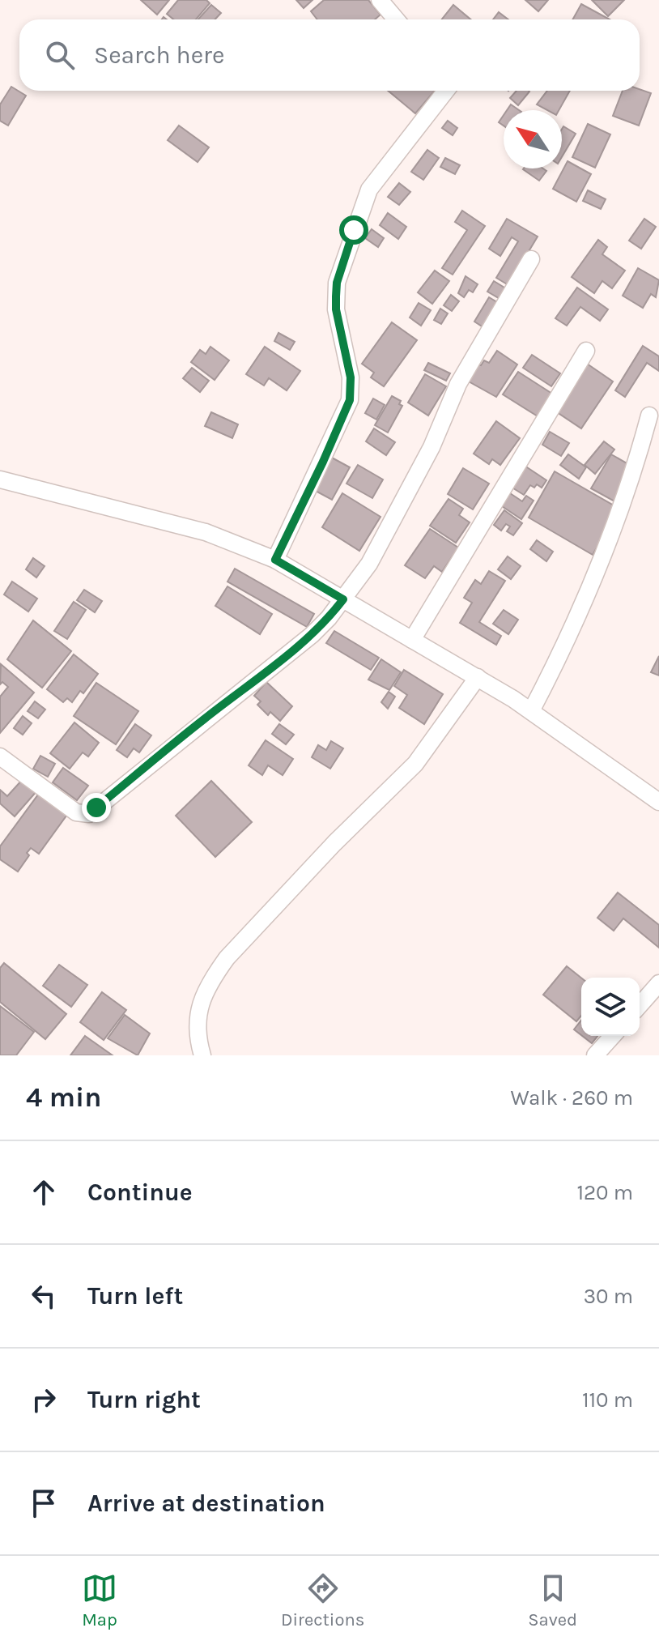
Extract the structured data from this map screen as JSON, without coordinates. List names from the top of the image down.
{
  "north": "top left",
  "page": {
    "search": "Search here",
    "heading": ["4 min", "Walk · 260 m"],
    "list": [
      ["Continue", "120 m"],
      ["Turn left", "30 m"],
      ["Turn right", "110 m"],
      "Arrive at destination"
    ],
    "nav": ["Map", "Directions", "Saved"]
  }
}
